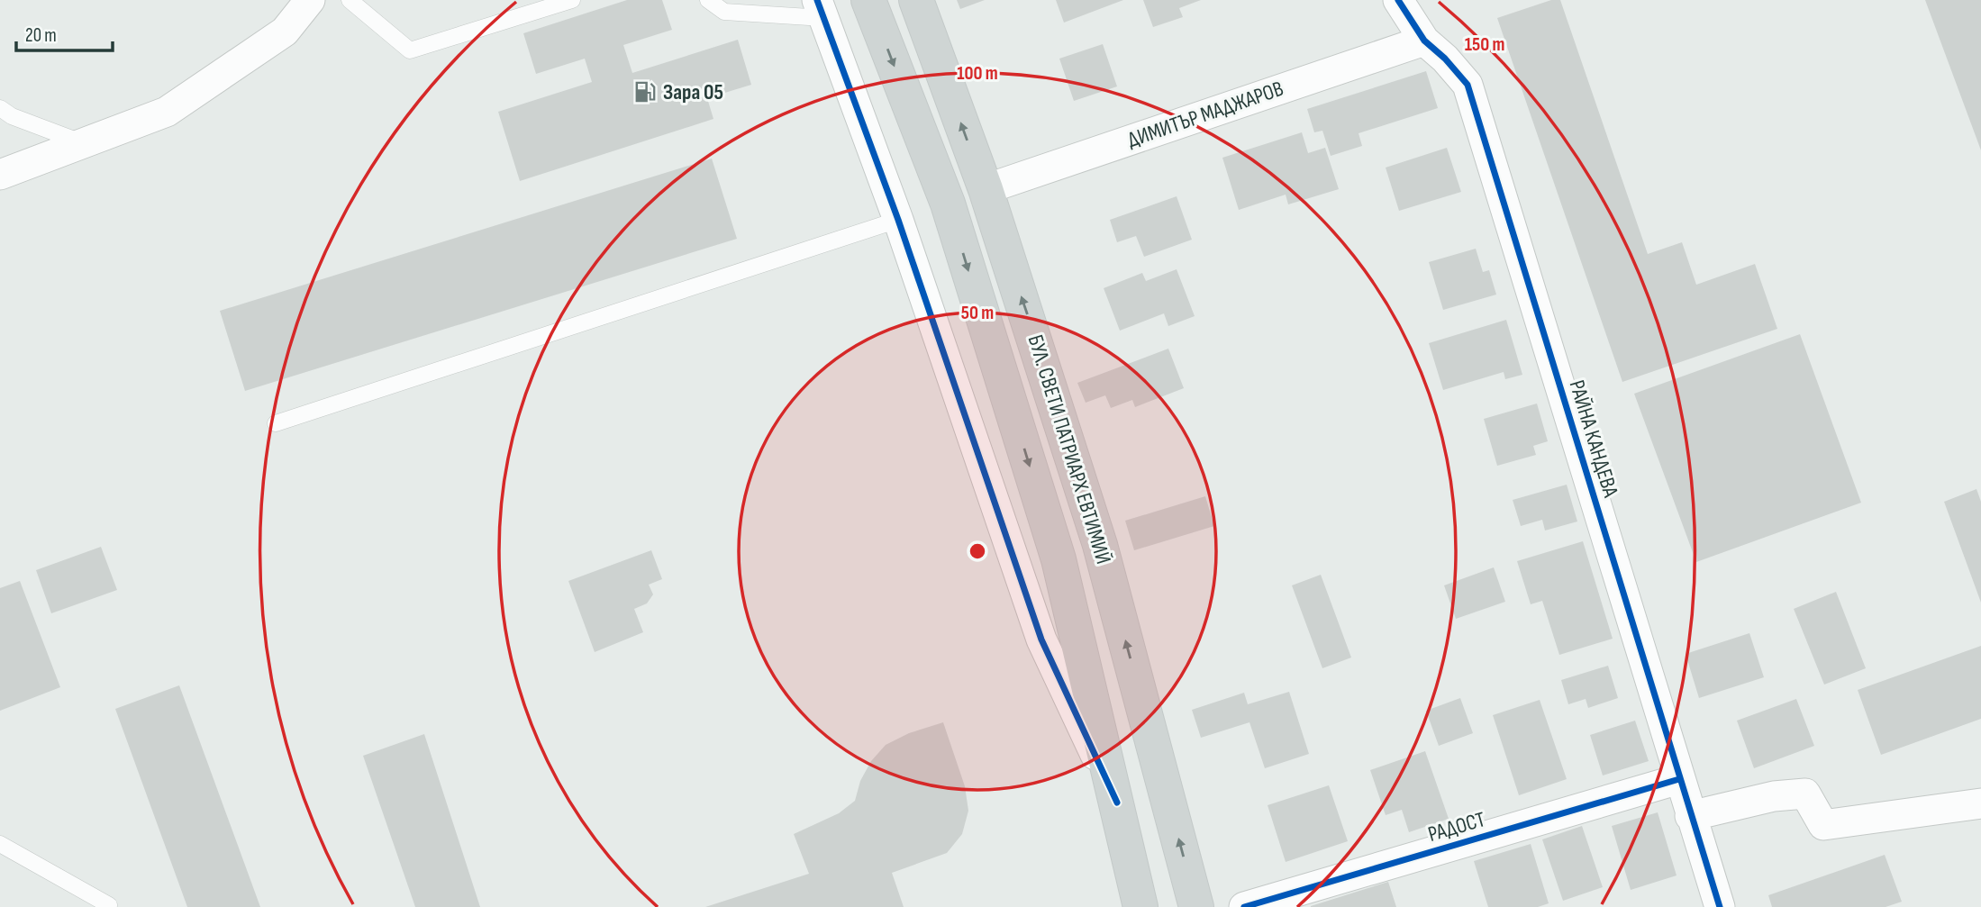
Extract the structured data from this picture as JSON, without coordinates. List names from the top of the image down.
{
  "streets": {
    "main road": ["БУЛ. СВЕТИ ПАТРИАРХ ЕВТИМИЙ"],
    "street": ["ДИМИТЪР МАДЖАРОВ", "РАЙНА КАНДЕВА", "РАДОСТ"]
  },
  "crossings": [
    ["ДИМИТЪР МАДЖАРОВ", "РАЙНА КАНДЕВА"],
    ["ДИМИТЪР МАДЖАРОВ", "БУЛ. СВЕТИ ПАТРИАРХ ЕВТИМИЙ"],
    ["РАЙНА КАНДЕВА", "РАДОСТ"]
  ],
  "places": {
    "fuel station": ["Зара 05"]
  },
  "scale_bar": "20 m",
  "rings": ["150 m", "100 m", "50 m"]
}
